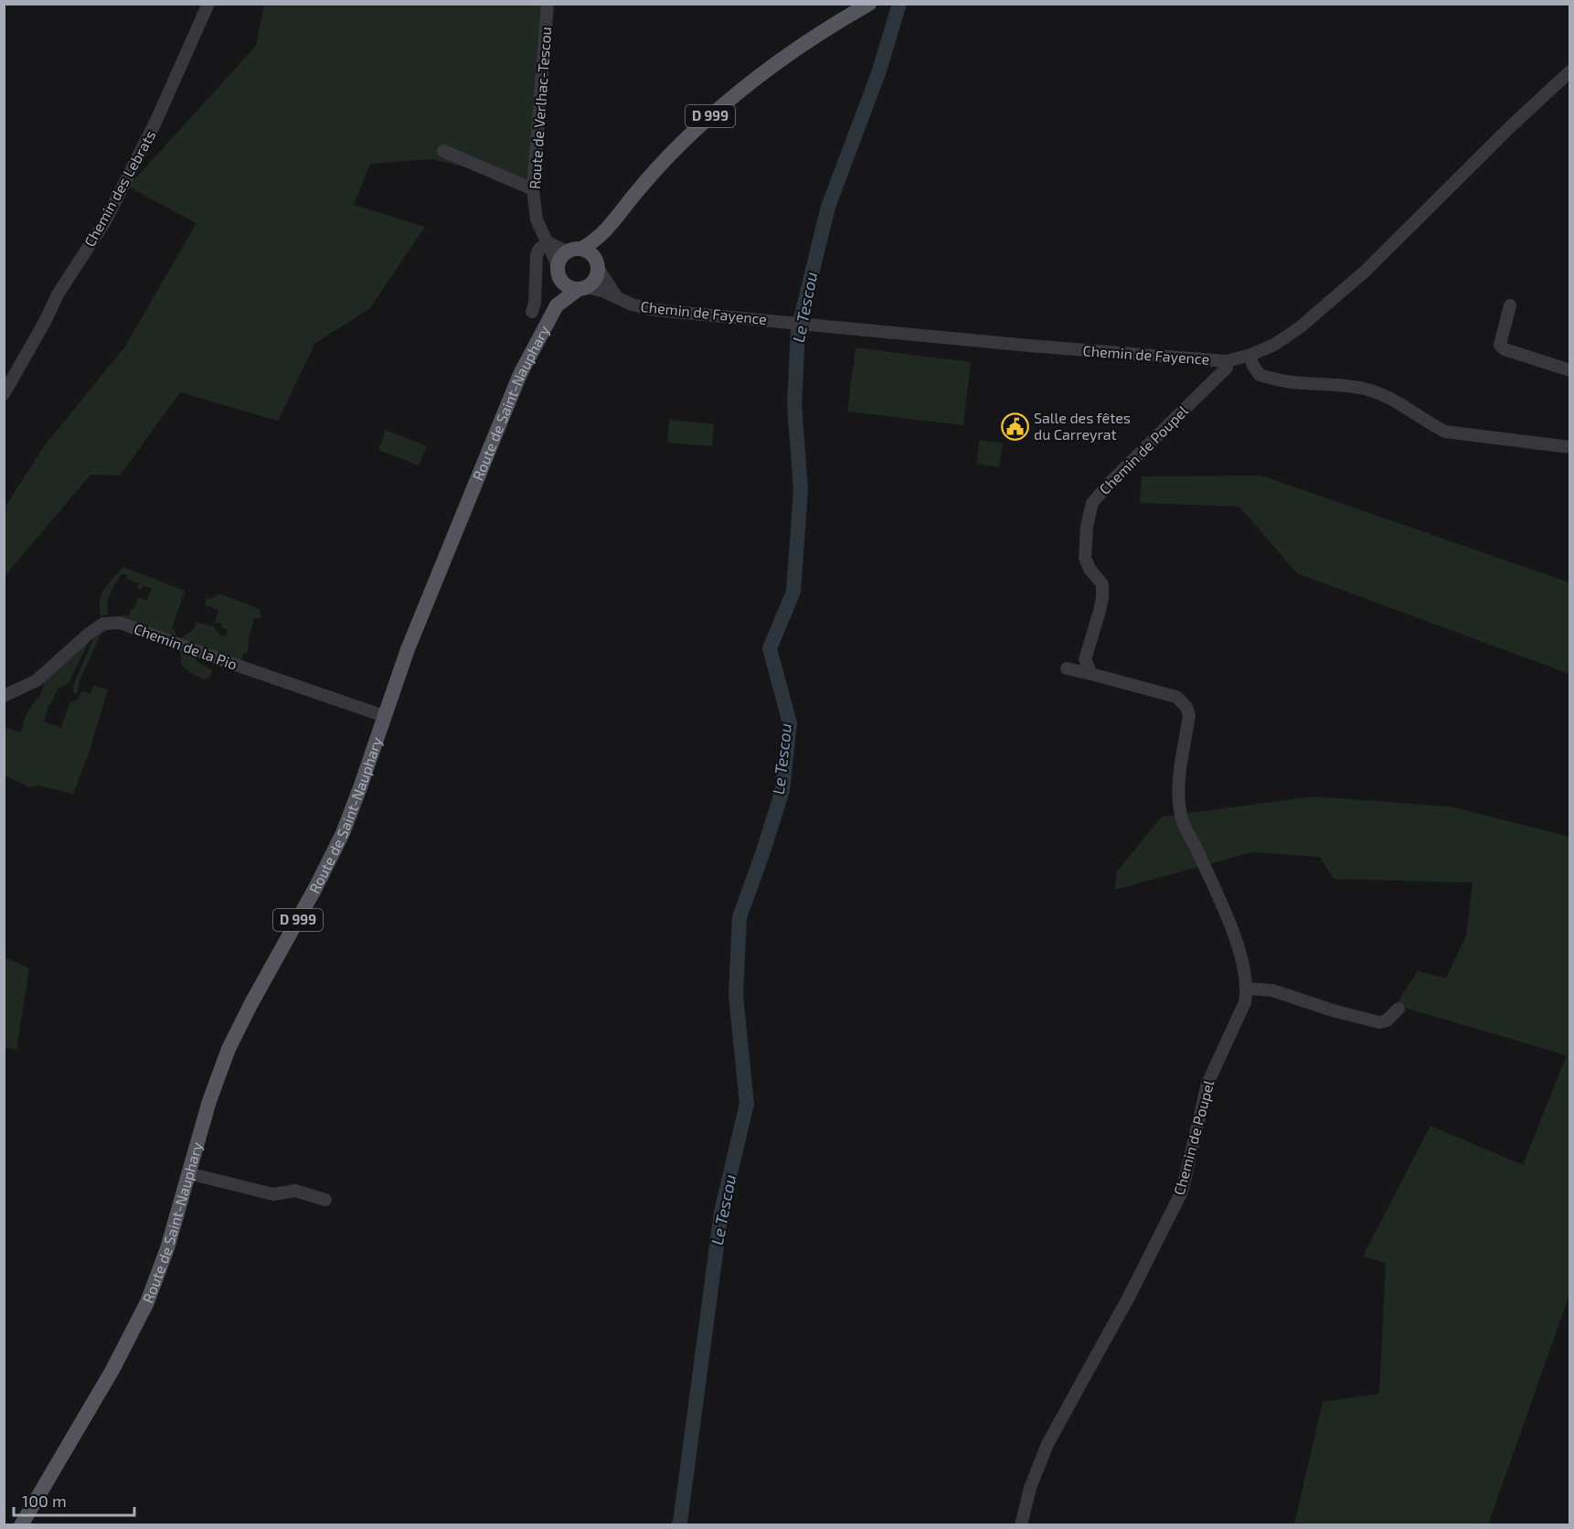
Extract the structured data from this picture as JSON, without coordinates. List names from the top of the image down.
{
  "streets": {
    "main road": ["D 999", "Route de Saint-Nauphary"],
    "street": [
      "Route de Verlhac-Tescou",
      "Chemin des Lebrats",
      "Chemin de Fayence",
      "Chemin de Poupel",
      "Chemin de la Pio"
    ]
  },
  "crossings": [
    ["Route de Verlhac-Tescou", "D 999"],
    ["Route de Verlhac-Tescou", "Chemin de Fayence"],
    ["Route de Verlhac-Tescou", "Route de Saint-Nauphary"],
    ["D 999", "Chemin de Fayence"],
    ["D 999", "Route de Saint-Nauphary"],
    ["Chemin de Fayence", "Route de Saint-Nauphary"],
    ["Chemin de Fayence", "Chemin de Poupel"],
    ["Route de Saint-Nauphary", "Chemin de la Pio"]
  ],
  "water": ["Le Tescou"],
  "places": {
    "public building": ["Salle des fêtes du Carreyrat"]
  },
  "scale_bar": "100 m"
}
